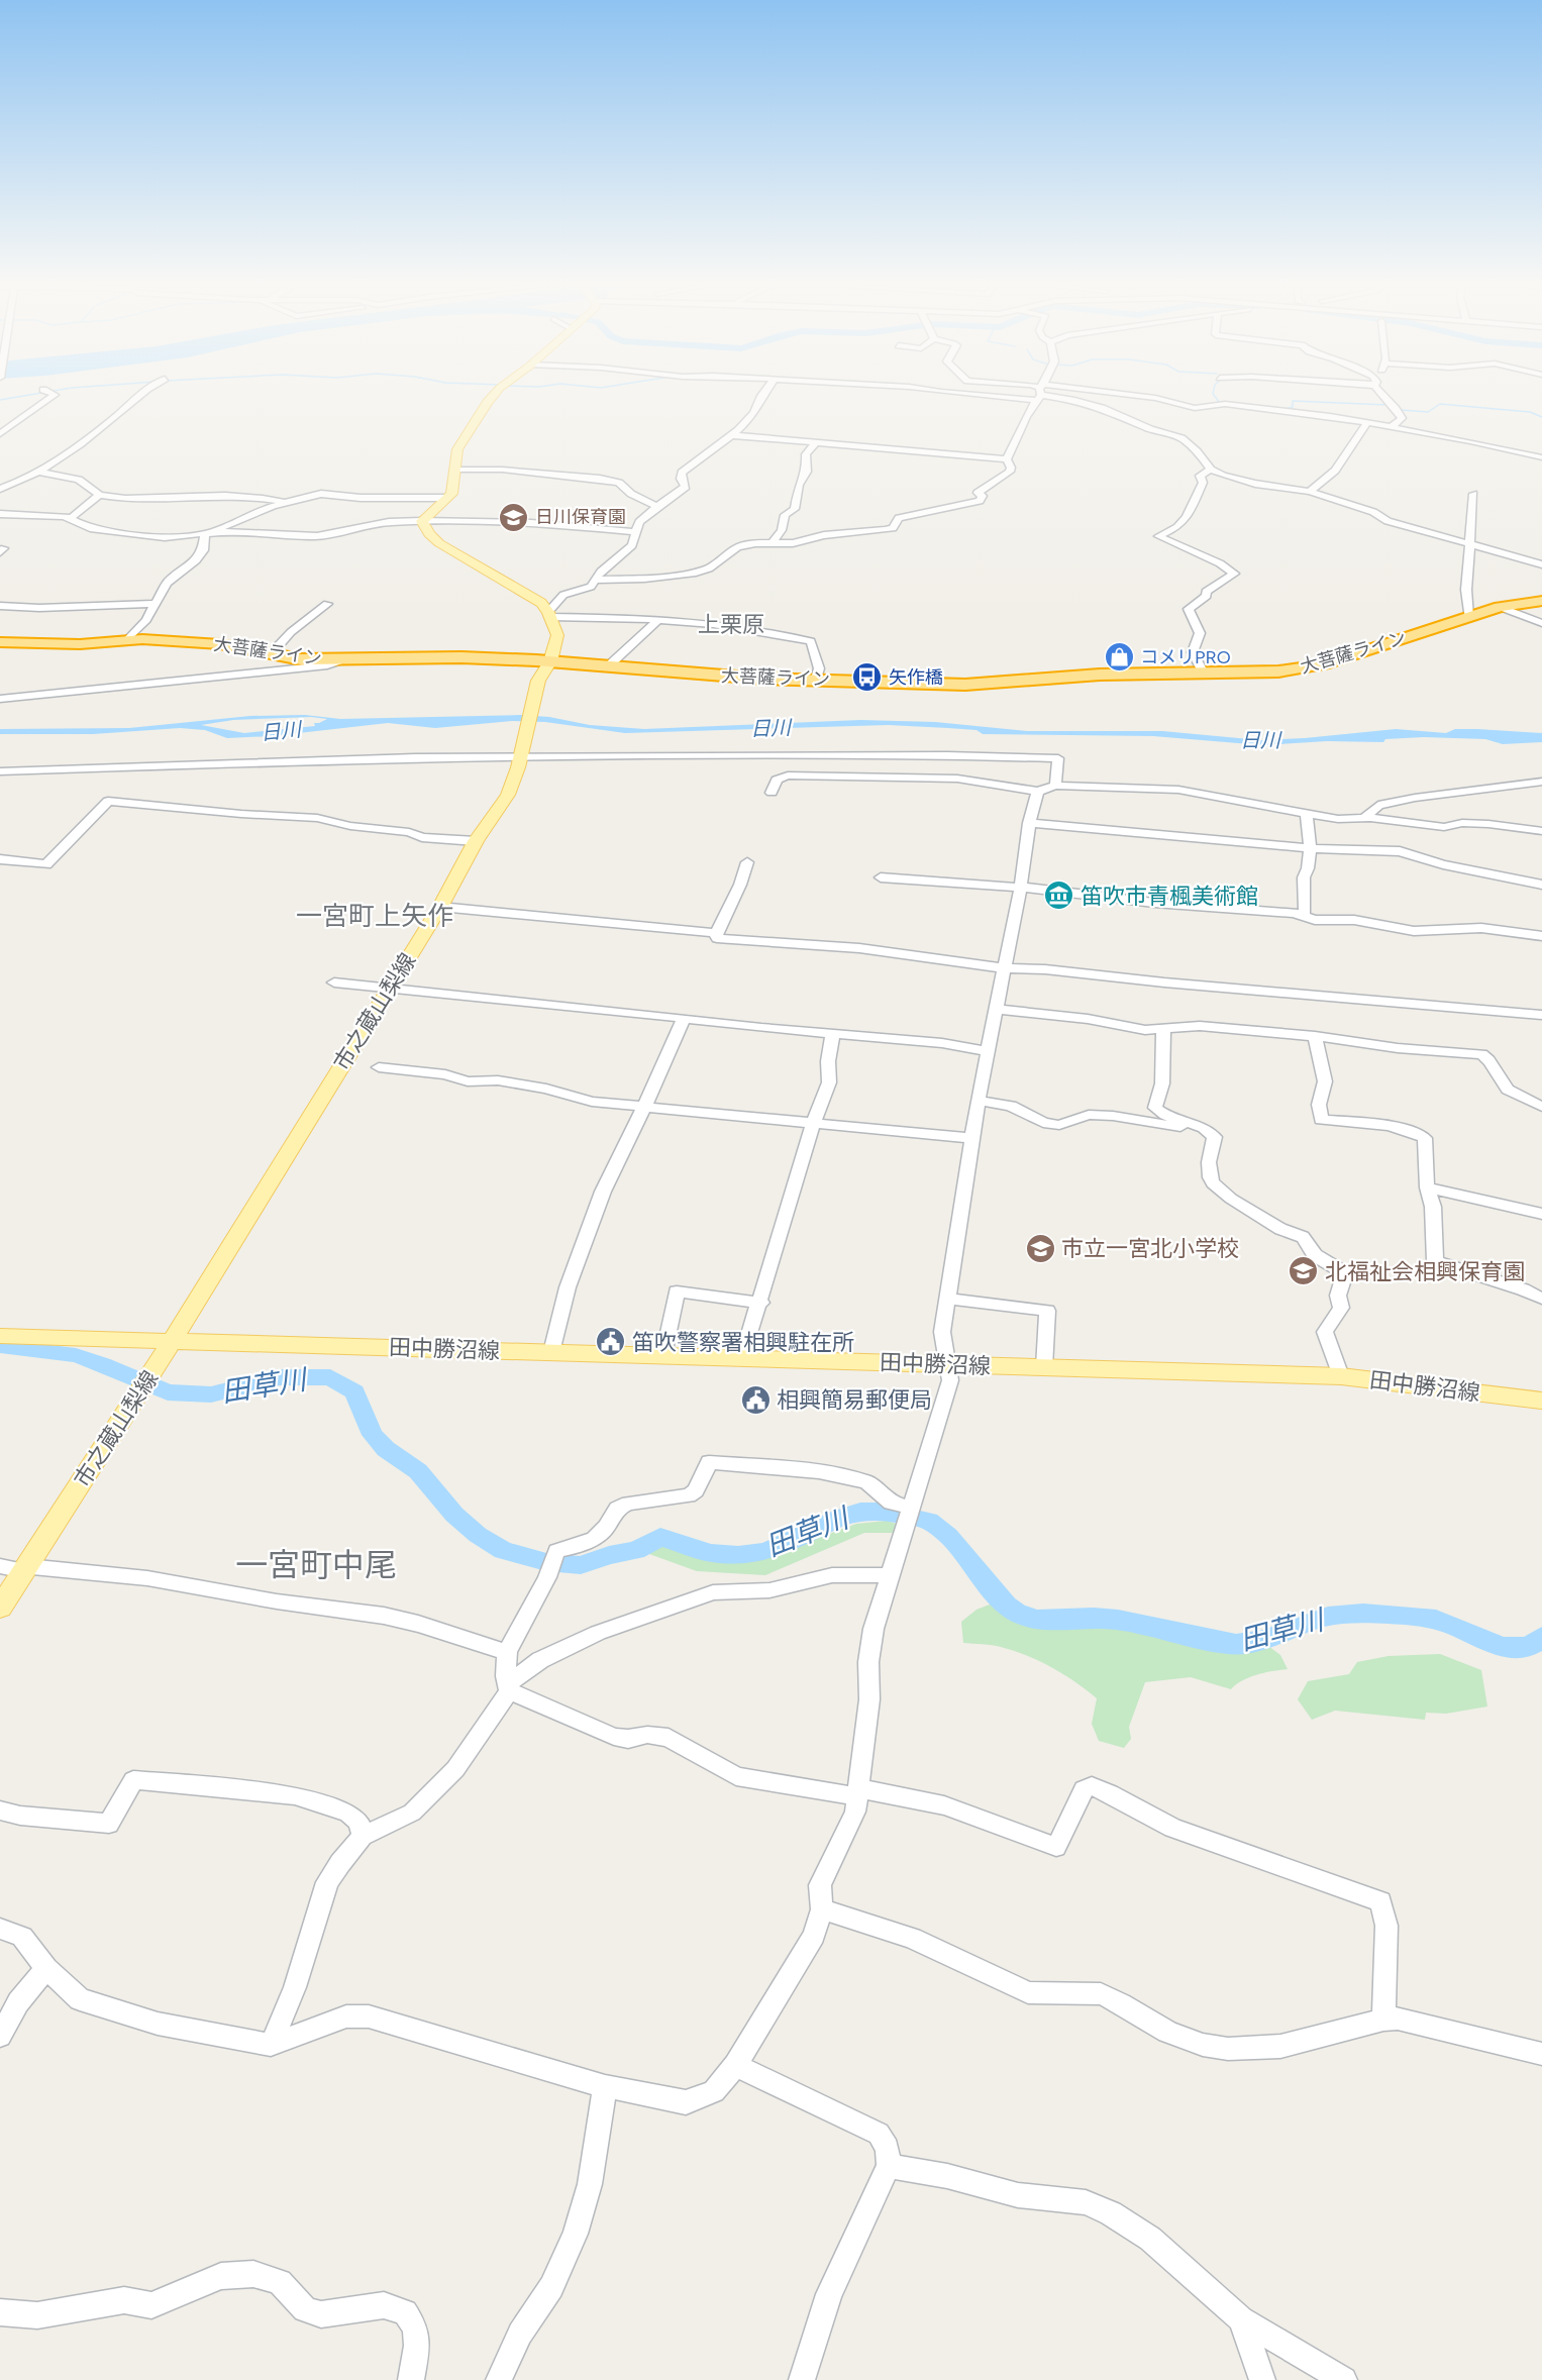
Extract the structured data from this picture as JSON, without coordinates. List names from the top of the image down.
{
  "streets": {
    "highway": ["大菩薩ライン"],
    "main road": ["市之蔵山梨線", "田中勝沼線"]
  },
  "crossings": [
    ["大菩薩ライン", "市之蔵山梨線"],
    ["市之蔵山梨線", "田中勝沼線"]
  ],
  "districts": ["上栗原", "一宮町上矢作", "一宮町中尾"],
  "water": ["日川", "田草川"],
  "places": {
    "school or university": ["日川保育園", "市立一宮北小学校", "北福祉会相興保育園"],
    "shop": ["コメリPRO"],
    "bus stop": ["矢作橋"],
    "museum": ["笛吹市青楓美術館"],
    "public building": ["笛吹警察署相興駐在所", "相興簡易郵便局"]
  }
}
